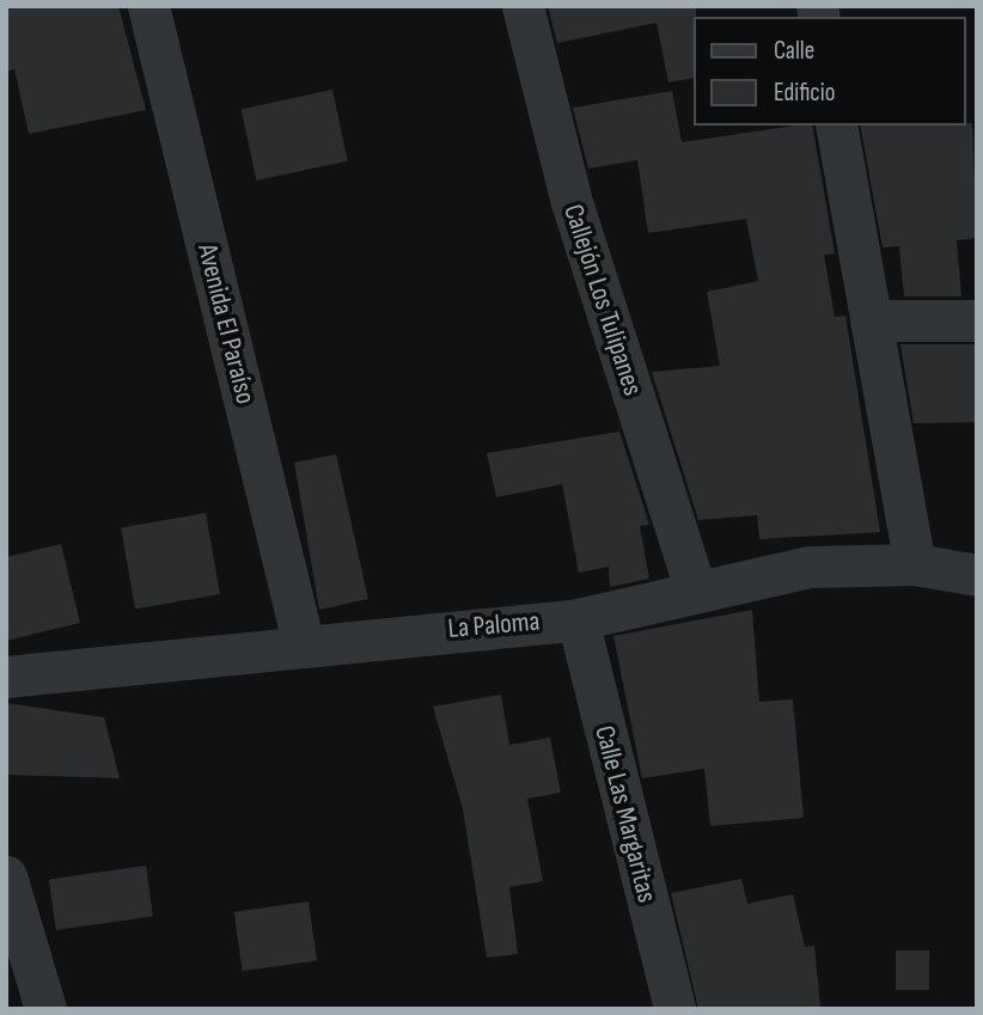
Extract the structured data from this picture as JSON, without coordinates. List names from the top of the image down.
{
  "streets": {
    "street": [
      "Callejón Los Tulipanes",
      "Avenida El Paraíso",
      "La Paloma",
      "Calle Las Margaritas"
    ]
  },
  "crossings": [
    ["Callejón Los Tulipanes", "La Paloma"],
    ["Avenida El Paraíso", "La Paloma"],
    ["La Paloma", "Calle Las Margaritas"]
  ],
  "legend": ["Calle", "Edificio"]
}
